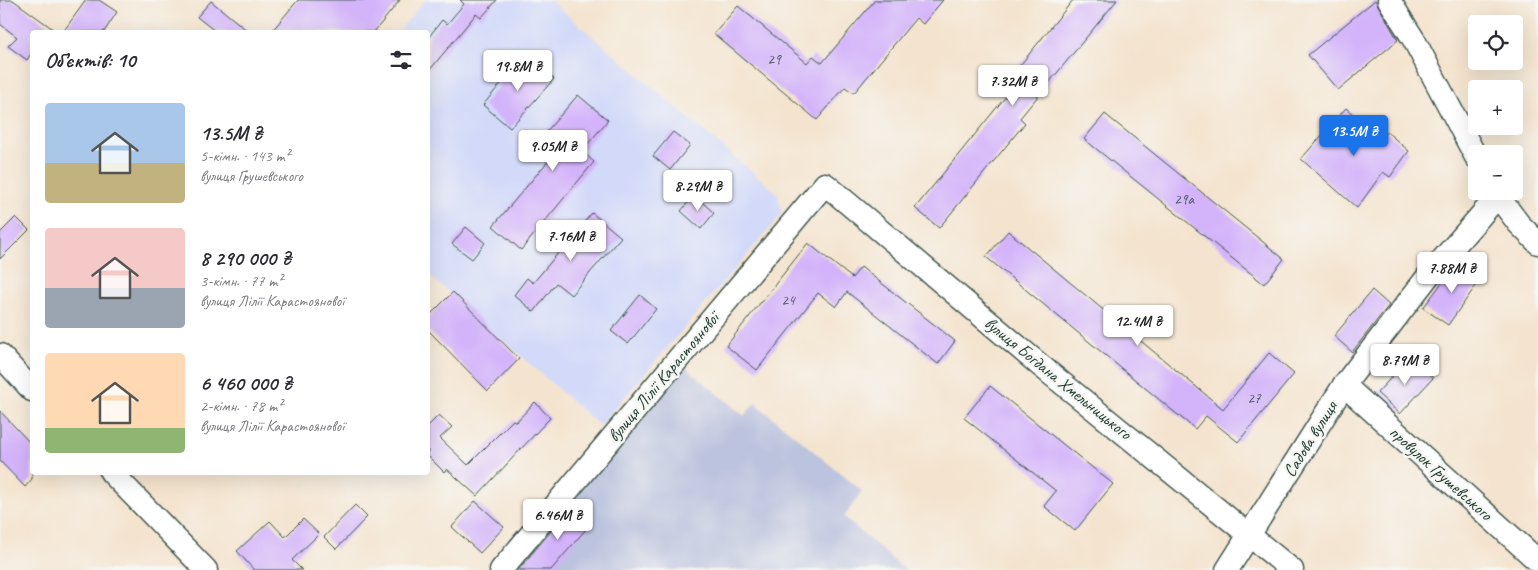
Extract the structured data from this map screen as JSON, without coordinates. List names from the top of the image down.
{
  "streets": {
    "street": [
      "вулиця Лілії Карастоянової",
      "вулиця Богдана Хмельницького",
      "Садова вулиця",
      "провулок Грушевського"
    ]
  },
  "crossings": [
    ["вулиця Лілії Карастоянової", "вулиця Богдана Хмельницького"],
    ["вулиця Богдана Хмельницького", "Садова вулиця"],
    ["Садова вулиця", "провулок Грушевського"]
  ],
  "house_numbers": [
    "29",
    "29а",
    "24",
    "27"
  ],
  "page": {
    "map_buttons": ["+", "−"],
    "heading": "Об’єктів: 10",
    "price": [
      "19.8M ₴",
      "7.32M ₴",
      "13.5M ₴",
      "9.05M ₴",
      "8.29M ₴",
      "7.16M ₴",
      "7.88M ₴",
      "12.4M ₴",
      "8.79M ₴",
      "6.46M ₴"
    ],
    "list": [
      {
        "name": "13.5M ₴",
        "note": "5-кімн. · 143 m² · вулиця Грушевського"
      },
      {
        "name": "8 290 000 ₴",
        "note": "3-кімн. · 77 m² · вулиця Лілії Карастоянової"
      },
      {
        "name": "6 460 000 ₴",
        "note": "2-кімн. · 78 m² · вулиця Лілії Карастоянової"
      }
    ]
  }
}
